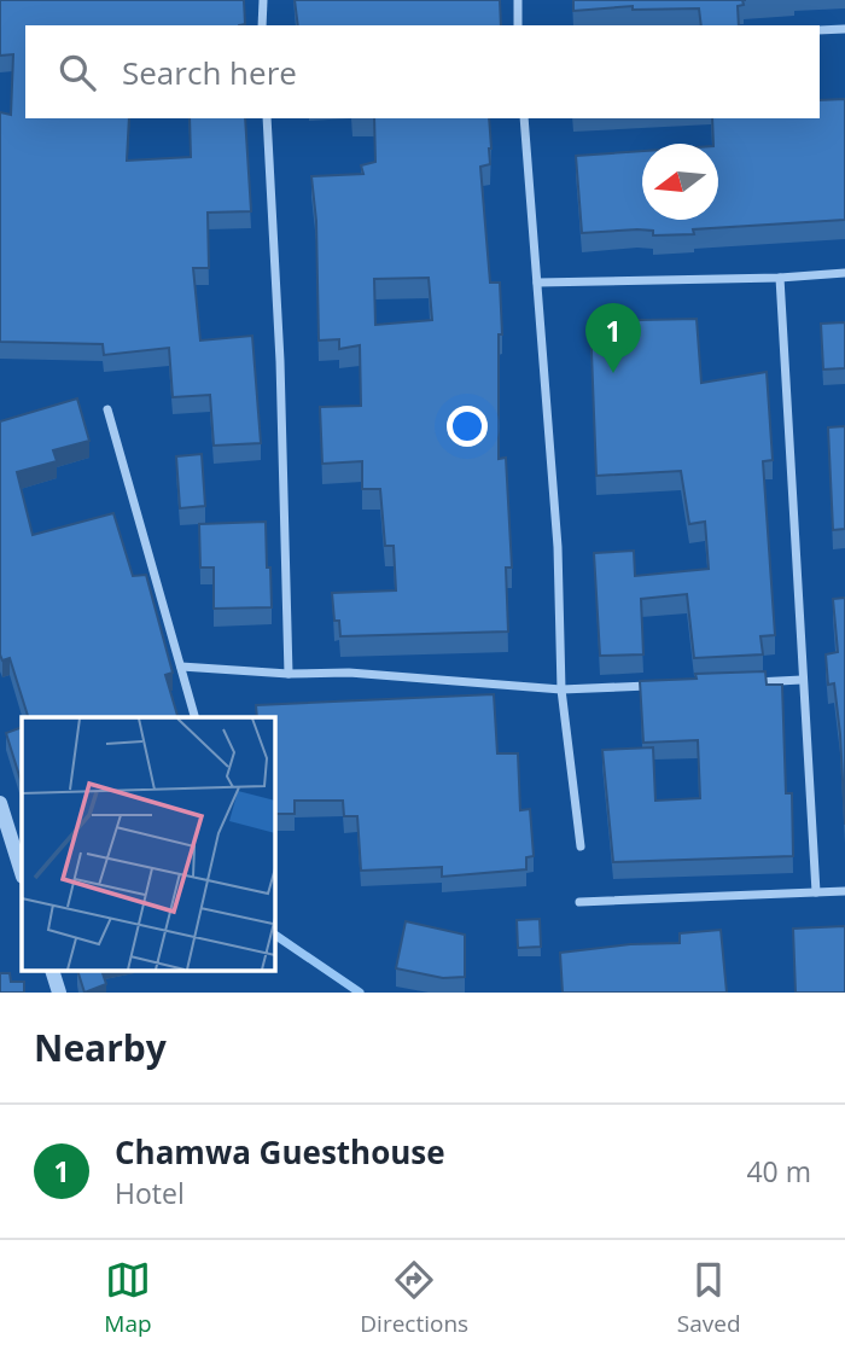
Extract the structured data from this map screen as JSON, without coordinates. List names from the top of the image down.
{
  "north": "left",
  "page": {
    "search": "Search here",
    "pins": "1",
    "heading": "Nearby",
    "list": [
      {
        "mark": "1",
        "name": "Chamwa Guesthouse",
        "note": "Hotel",
        "value": "40 m"
      }
    ],
    "nav": ["Map", "Directions", "Saved"]
  }
}
